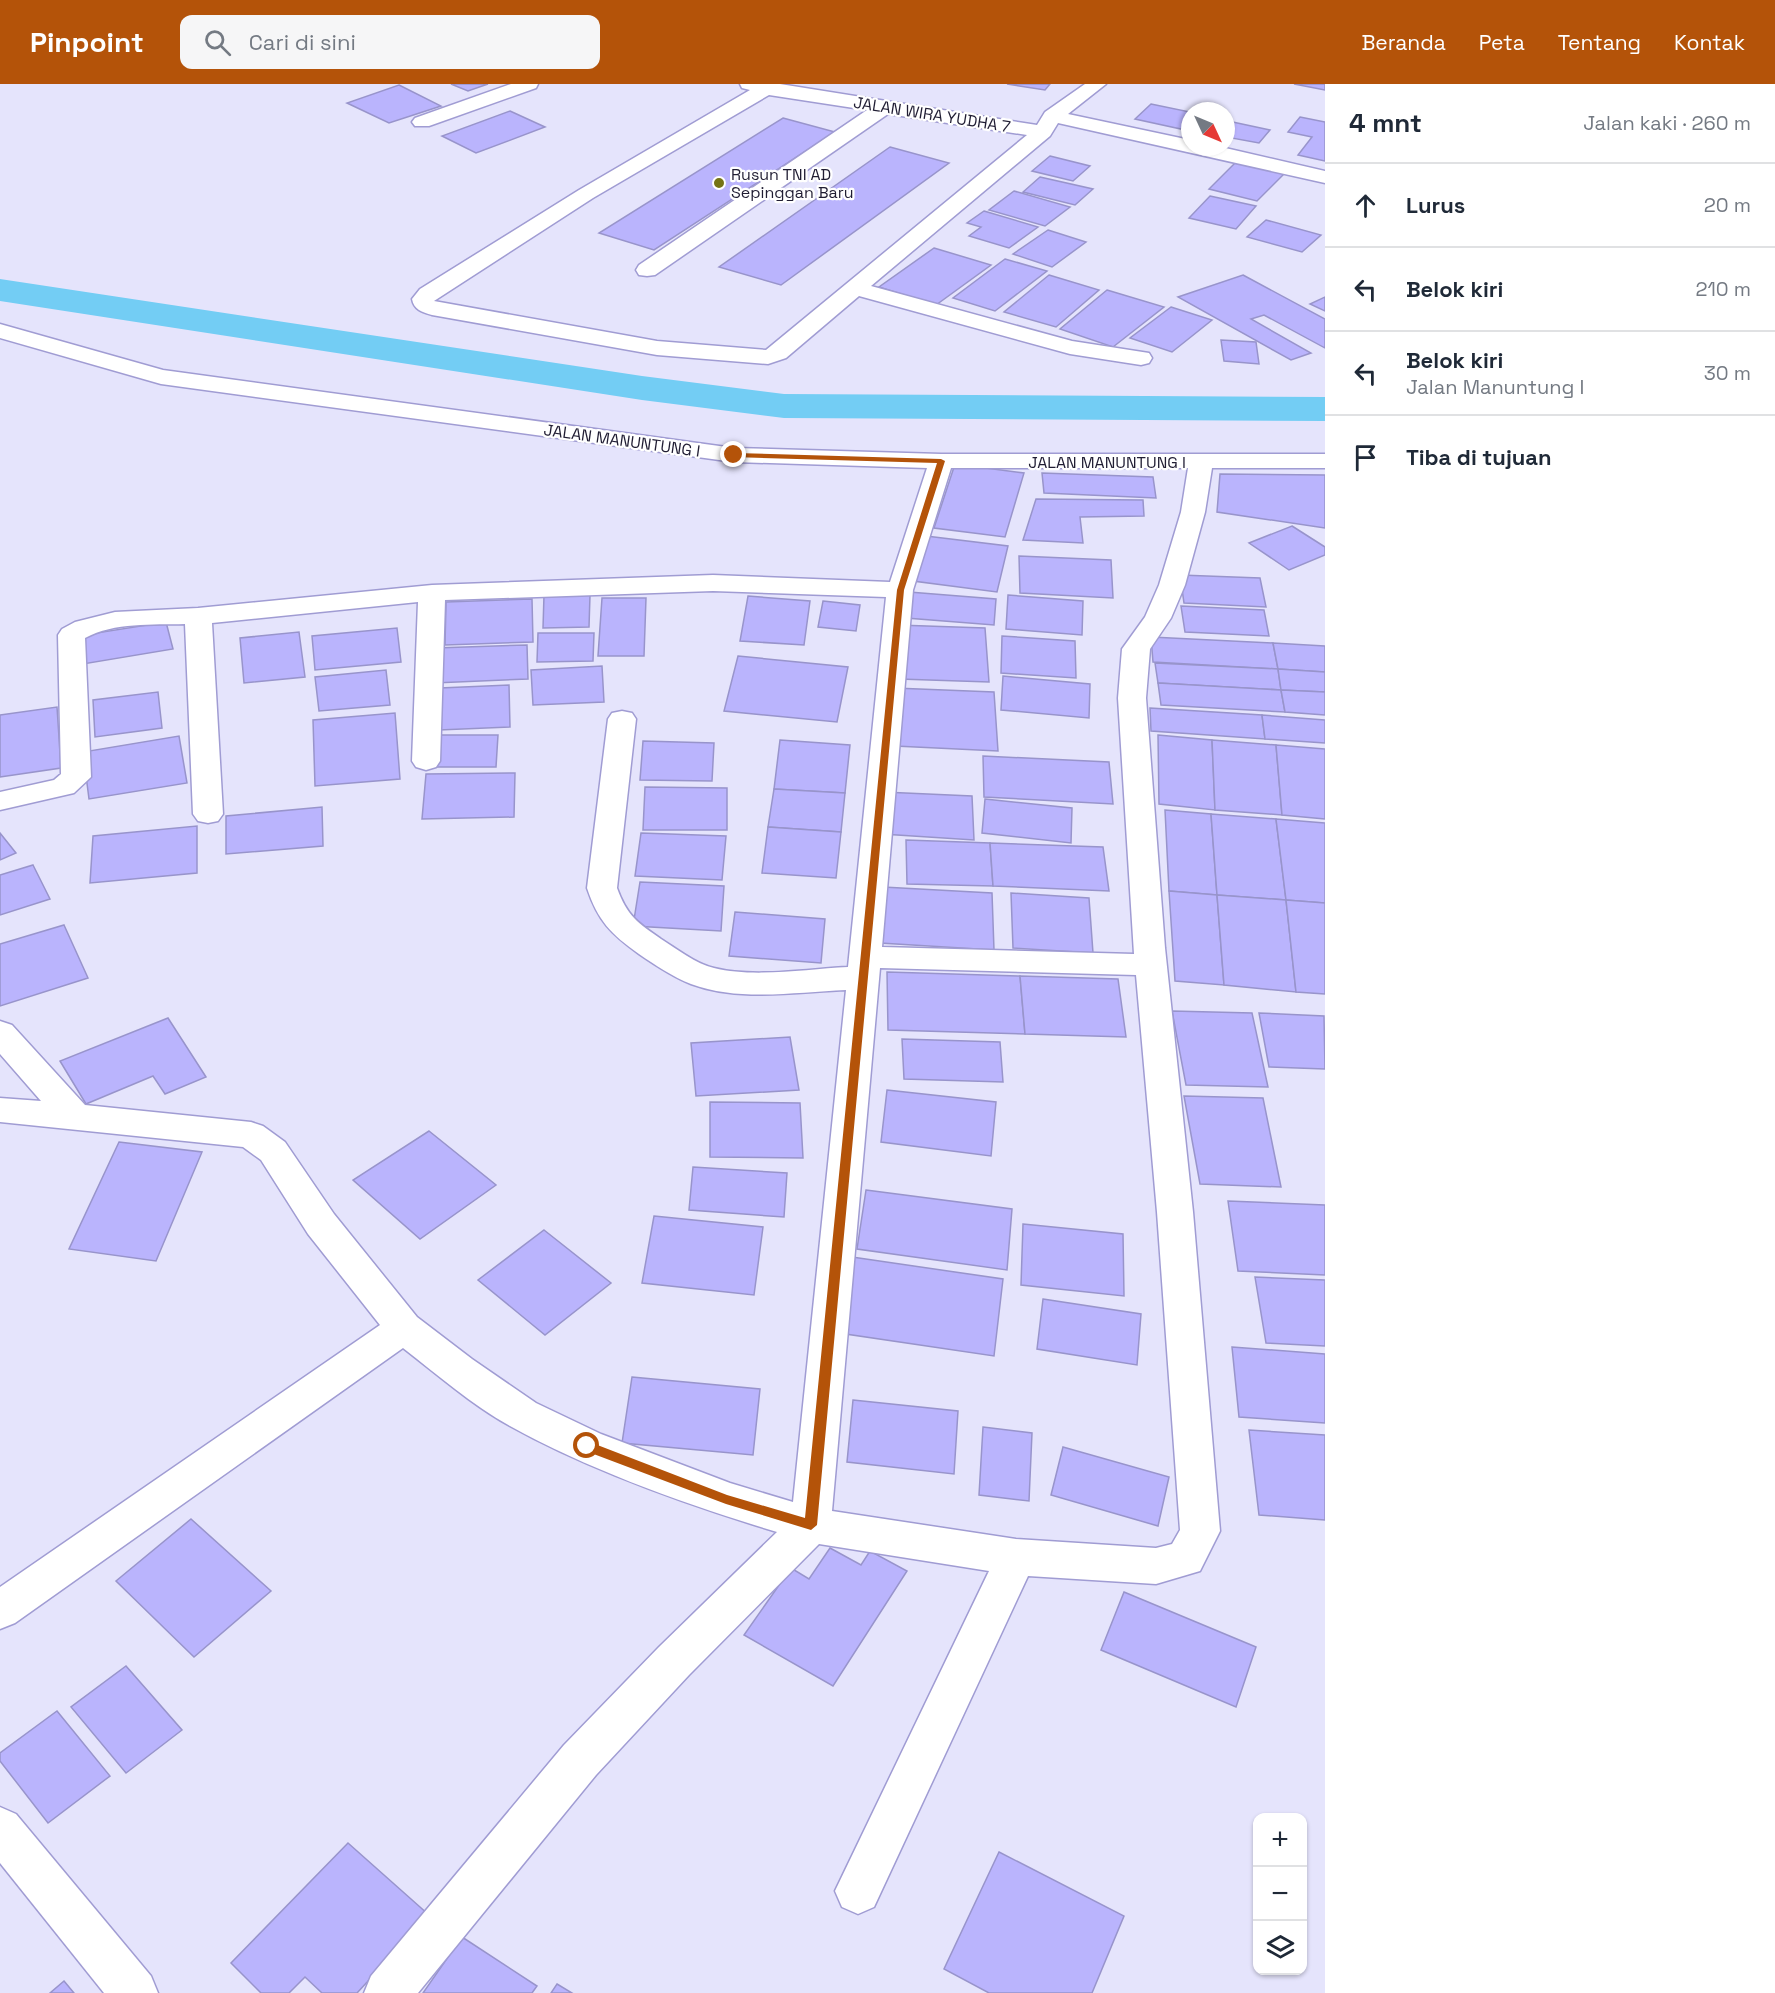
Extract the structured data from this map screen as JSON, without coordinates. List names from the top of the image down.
{
  "streets": {
    "street": ["JALAN WIRA YUDHA 7", "JALAN MANUNTUNG I"]
  },
  "places": ["Rusun TNI AD Sepinggan Baru"],
  "north": "bottom right",
  "page": {
    "header": "Pinpoint",
    "search": "Cari di sini",
    "nav": [
      "Beranda",
      "Peta",
      "Tentang",
      "Kontak"
    ],
    "heading": ["4 mnt", "Jalan kaki · 260 m"],
    "list": [
      ["Lurus", "20 m"],
      ["Belok kiri", "210 m"],
      ["Belok kiri", "Jalan Manuntung I", "30 m"],
      "Tiba di tujuan"
    ],
    "map_buttons": ["+", "−"]
  }
}
